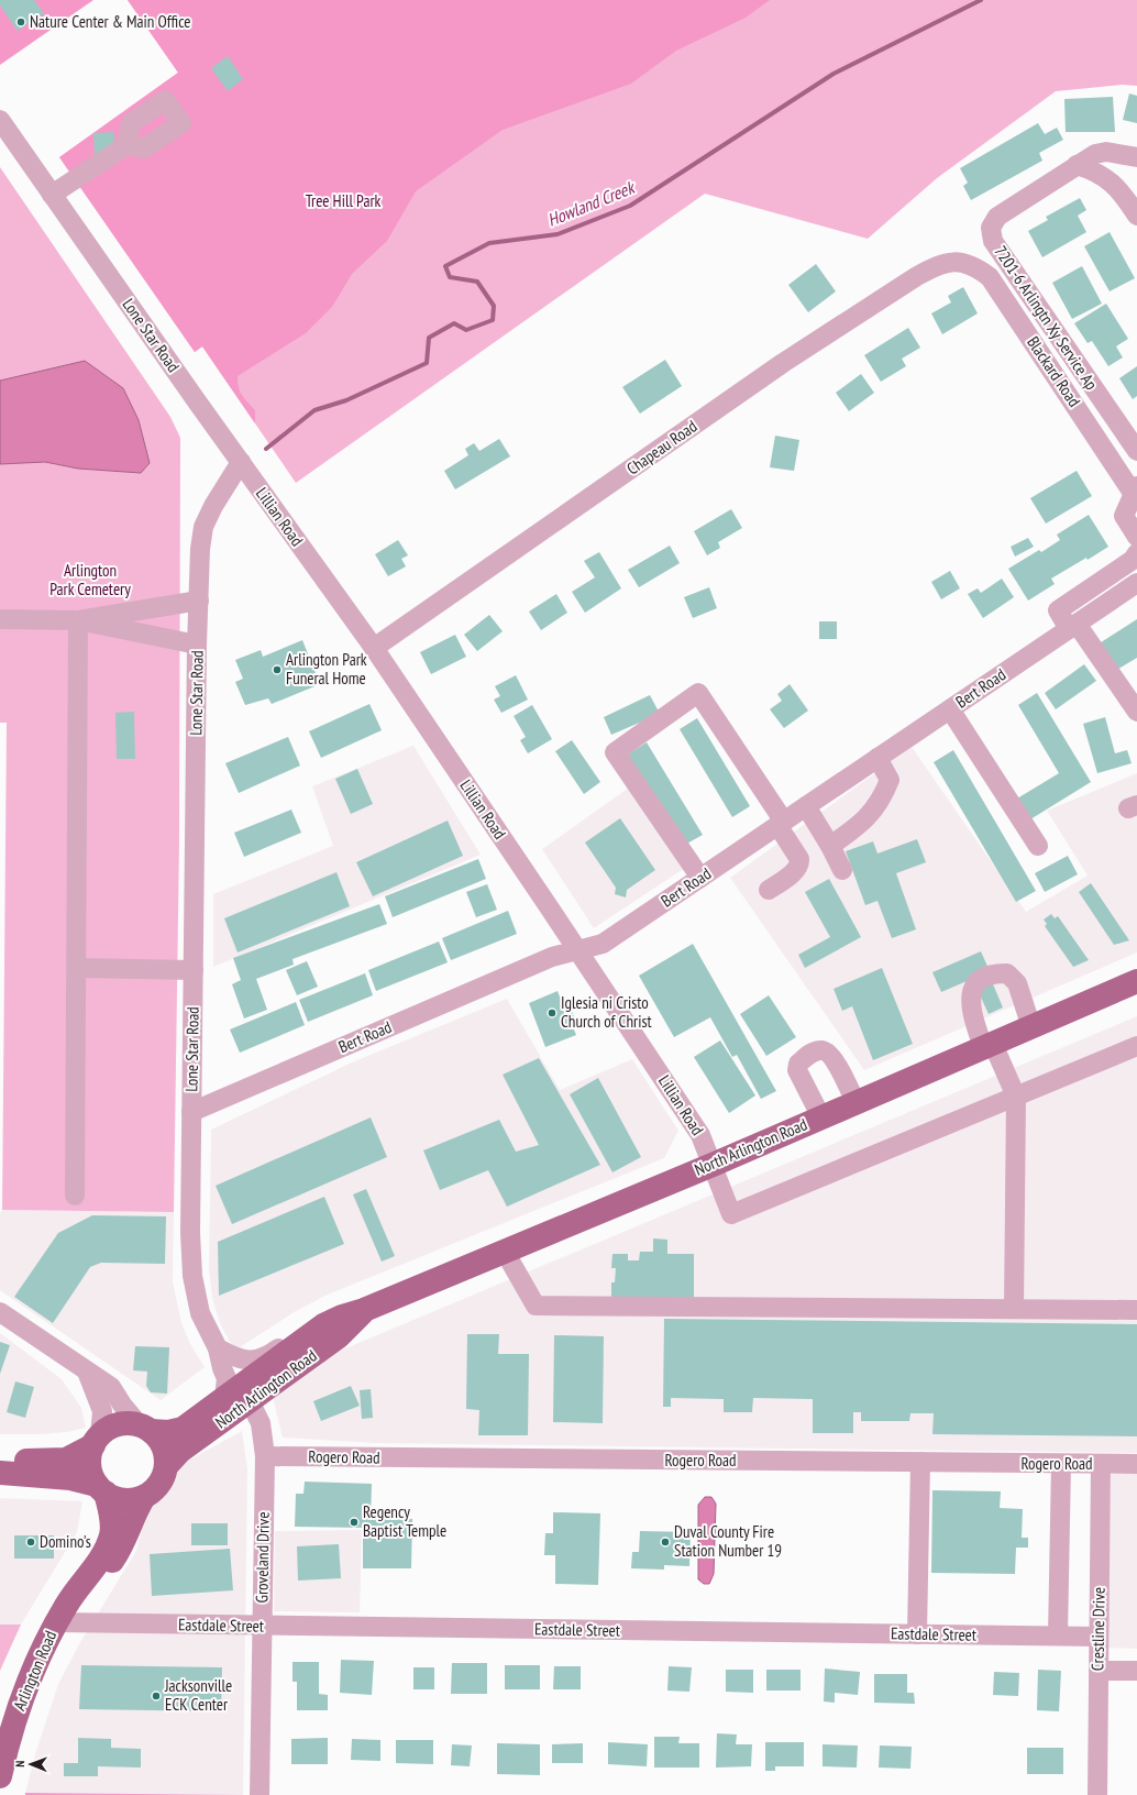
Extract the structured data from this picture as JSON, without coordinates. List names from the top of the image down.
{
  "streets": {
    "main road": ["North Arlington Road", "Arlington Road"],
    "street": [
      "7201-6 Arlingtn Xy Service Ap",
      "Lone Star Road",
      "Blackard Road",
      "Chapeau Road",
      "Lillian Road",
      "Bert Road",
      "Rogero Road",
      "Groveland Drive",
      "Eastdale Street",
      "Crestline Drive"
    ]
  },
  "crossings": [
    ["Lone Star Road", "Lillian Road"],
    ["Lone Star Road", "Bert Road"],
    ["Lone Star Road", "North Arlington Road"],
    ["Blackard Road", "Chapeau Road"],
    ["Chapeau Road", "Lillian Road"],
    ["Lillian Road", "Bert Road"],
    ["Lillian Road", "North Arlington Road"],
    ["North Arlington Road", "Groveland Drive"],
    ["North Arlington Road", "Arlington Road"],
    ["Rogero Road", "Groveland Drive"],
    ["Rogero Road", "Crestline Drive"],
    ["Groveland Drive", "Eastdale Street"],
    ["Eastdale Street", "Crestline Drive"],
    ["Eastdale Street", "Arlington Road"]
  ],
  "water": ["Howland Creek"],
  "parks": ["Tree Hill Park", "Arlington Park Cemetery"],
  "places": [
    "Nature Center & Main Office",
    "Arlington Park Funeral Home",
    "Iglesia ni Cristo Church of Christ",
    "Regency Baptist Temple",
    "Domino's",
    "Duval County Fire Station Number 19",
    "Jacksonville ECK Center"
  ],
  "north": "left"
}
